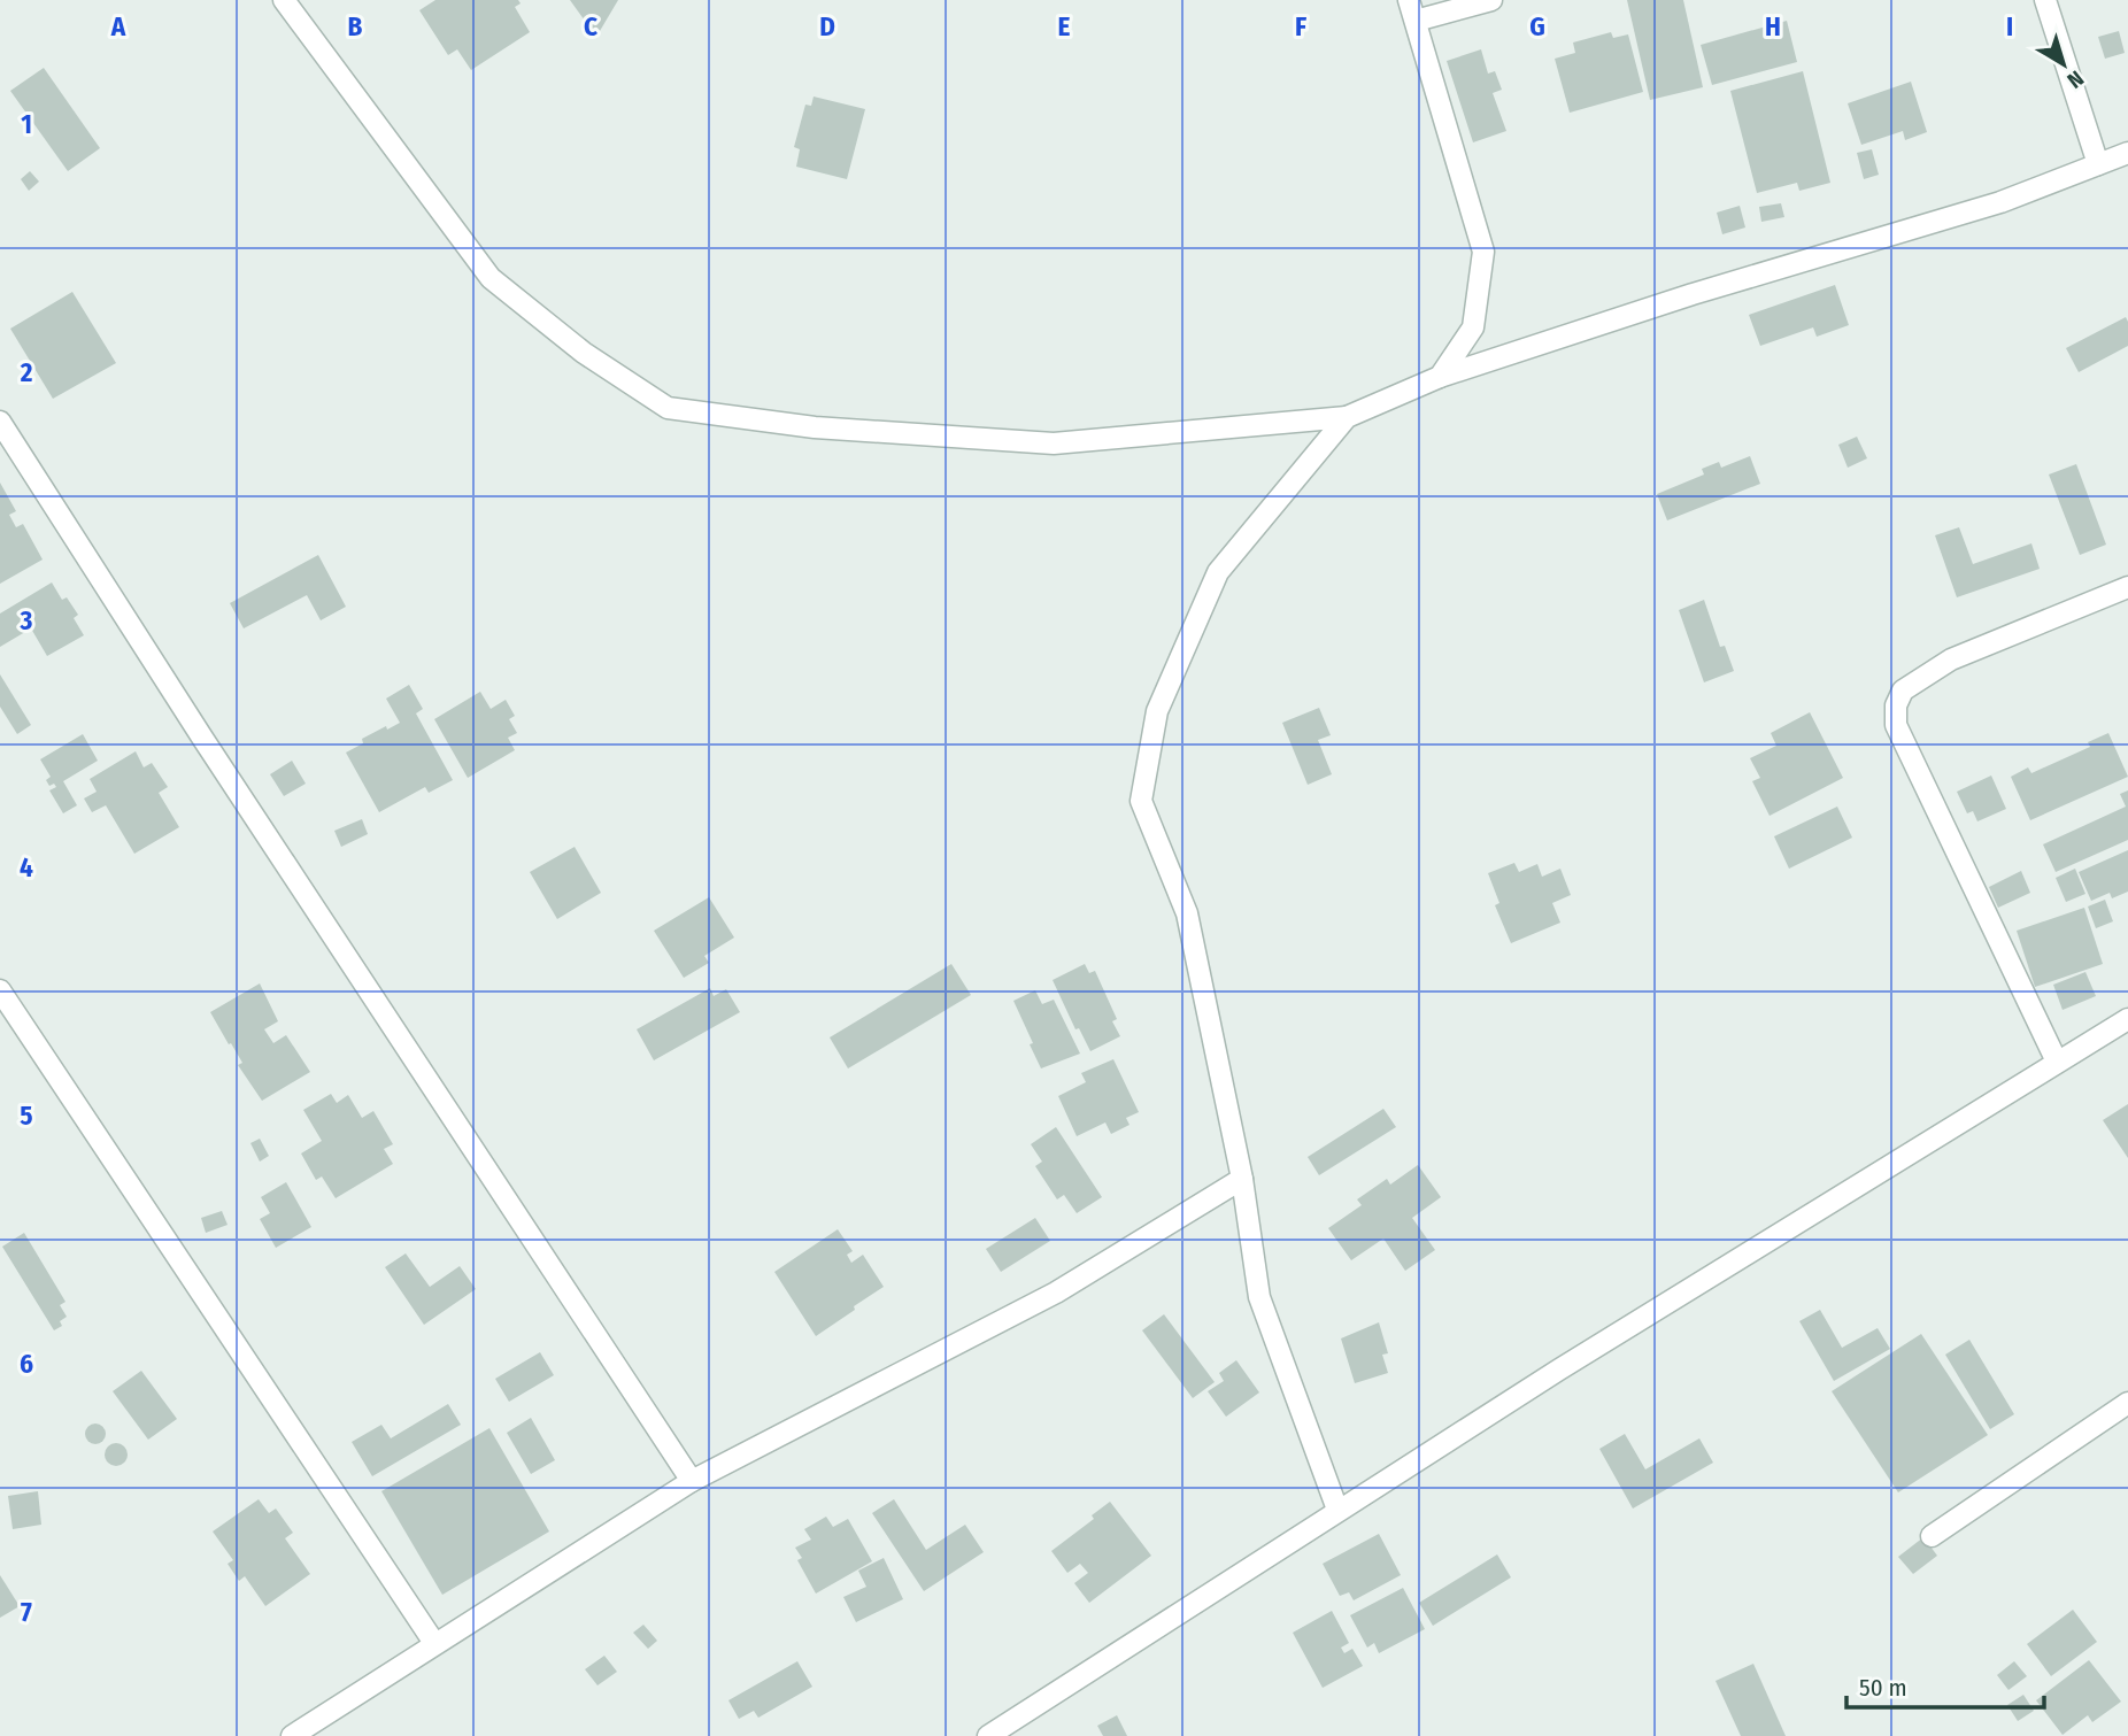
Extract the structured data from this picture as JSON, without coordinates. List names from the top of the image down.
{
  "scale_bar": "50 m",
  "north": "bottom right",
  "grid": {
    "columns": [
      "A",
      "B",
      "C",
      "D",
      "E",
      "F",
      "G",
      "H",
      "I"
    ],
    "rows": [
      "1",
      "2",
      "3",
      "4",
      "5",
      "6",
      "7"
    ]
  }
}
